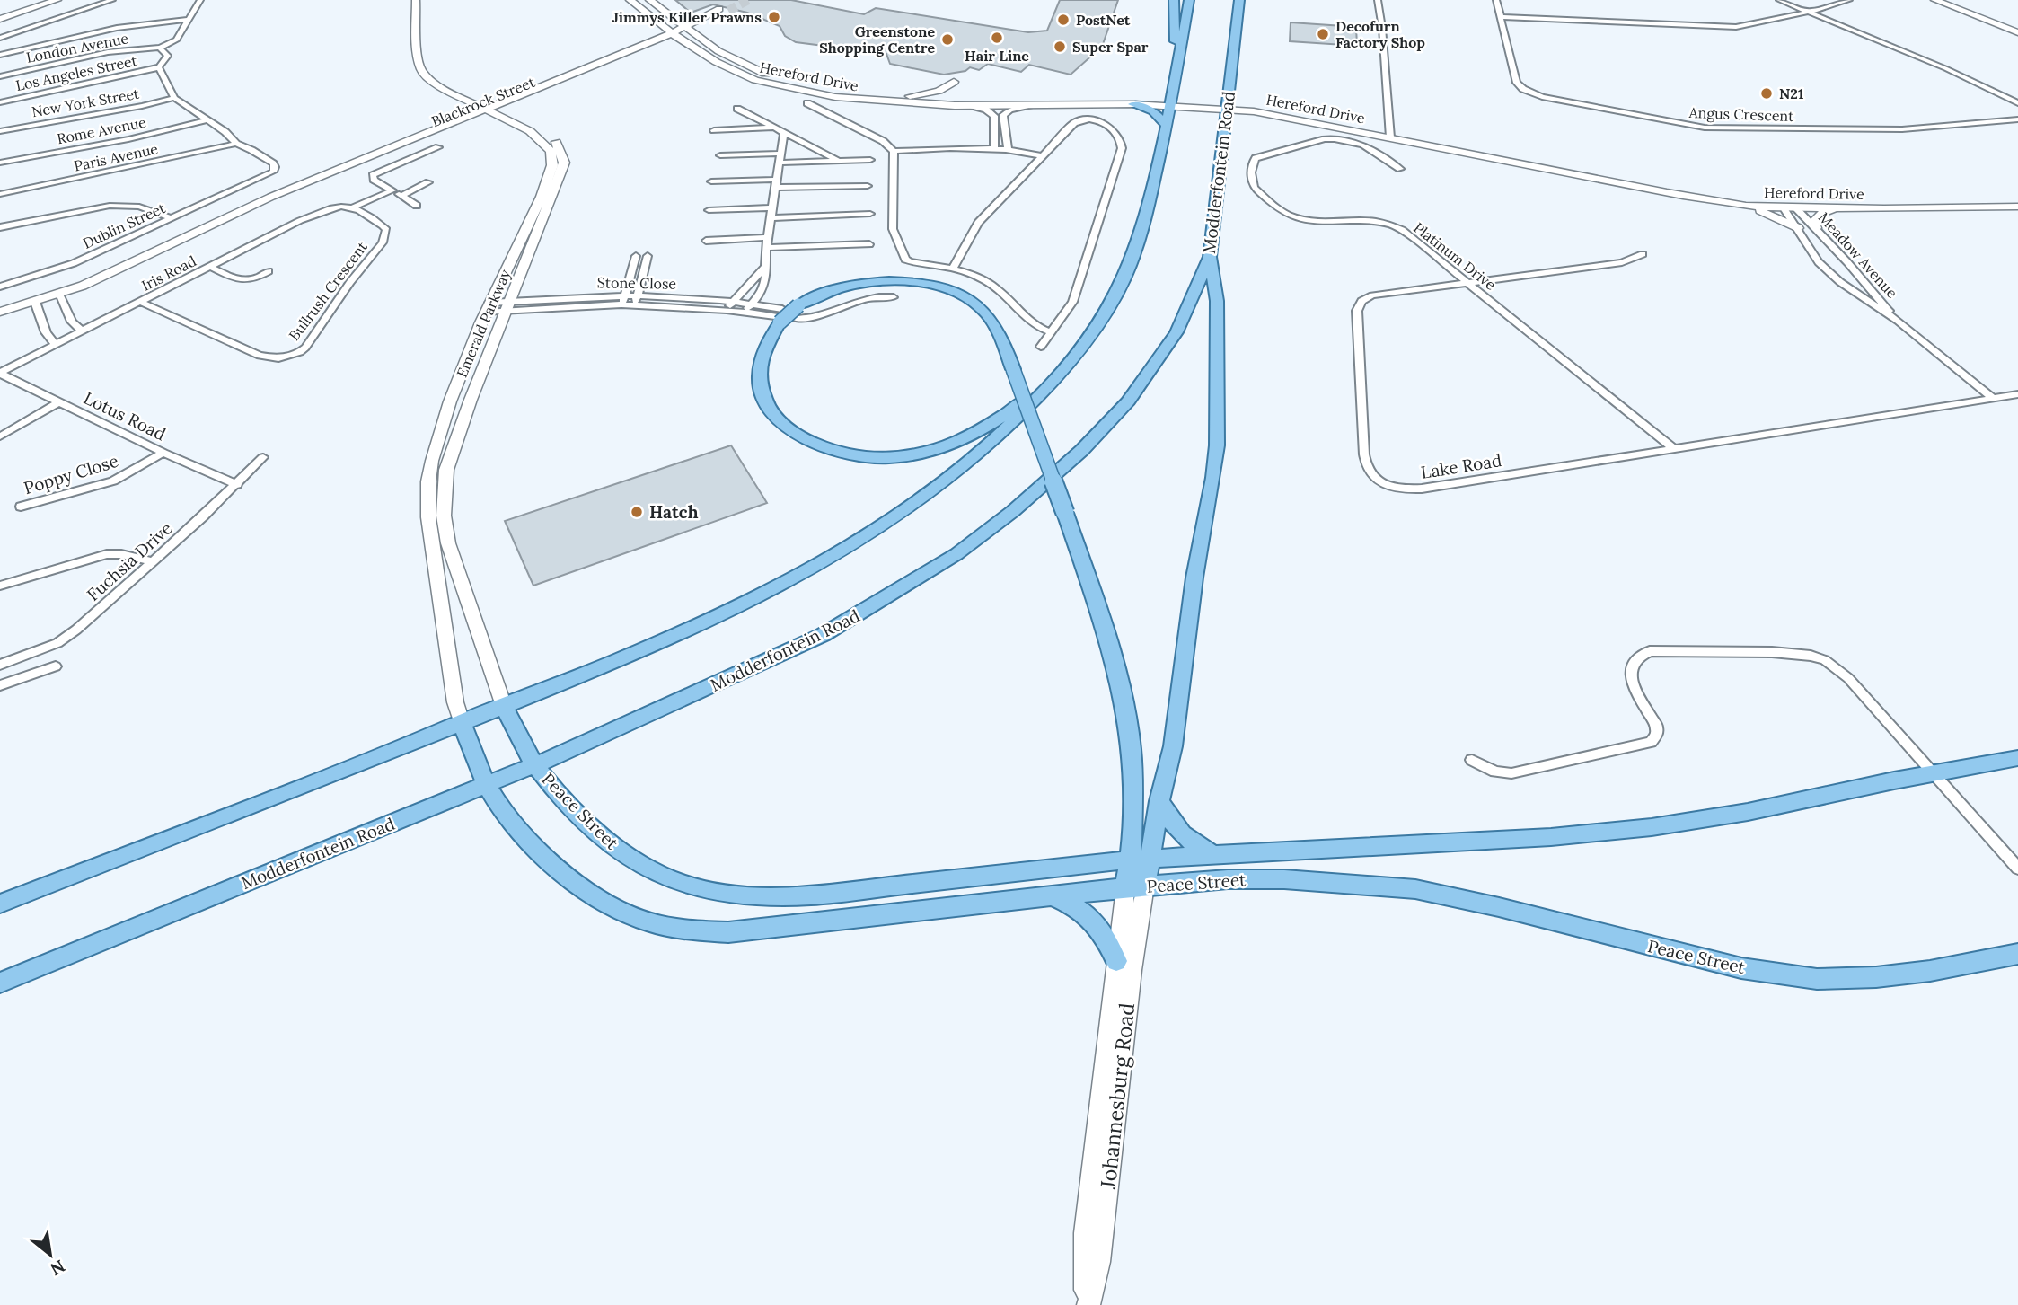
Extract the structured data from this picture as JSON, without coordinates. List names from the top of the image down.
{
  "streets": {
    "main road": ["Modderfontein Road", "Peace Street"],
    "street": [
      "London Avenue",
      "Los Angeles Street",
      "Hereford Drive",
      "Blackrock Street",
      "New York Street",
      "Angus Crescent",
      "Rome Avenue",
      "Paris Avenue",
      "Dublin Street",
      "Meadow Avenue",
      "Platinum Drive",
      "Iris Road",
      "Stone Close",
      "Bullrush Crescent",
      "Emerald Parkway",
      "Lotus Road",
      "Lake Road",
      "Poppy Close",
      "Fuchsia Drive",
      "Johannesburg Road"
    ]
  },
  "crossings": [
    ["Hereford Drive", "Blackrock Street"],
    ["Hereford Drive", "Modderfontein Road"],
    ["Hereford Drive", "Meadow Avenue"],
    ["Blackrock Street", "Emerald Parkway"],
    ["Paris Avenue", "Dublin Street"],
    ["Modderfontein Road", "Peace Street"],
    ["Meadow Avenue", "Lake Road"],
    ["Platinum Drive", "Lake Road"],
    ["Iris Road", "Bullrush Crescent"],
    ["Iris Road", "Lotus Road"],
    ["Stone Close", "Emerald Parkway"],
    ["Emerald Parkway", "Peace Street"],
    ["Lotus Road", "Poppy Close"],
    ["Lotus Road", "Fuchsia Drive"],
    ["Peace Street", "Johannesburg Road"]
  ],
  "places": [
    "Jimmys Killer Prawns",
    "PostNet",
    "Decofurn Factory Shop",
    "Hair Line",
    "Greenstone Shopping Centre",
    "Super Spar",
    "N21",
    "Hatch"
  ],
  "north": "bottom right"
}
